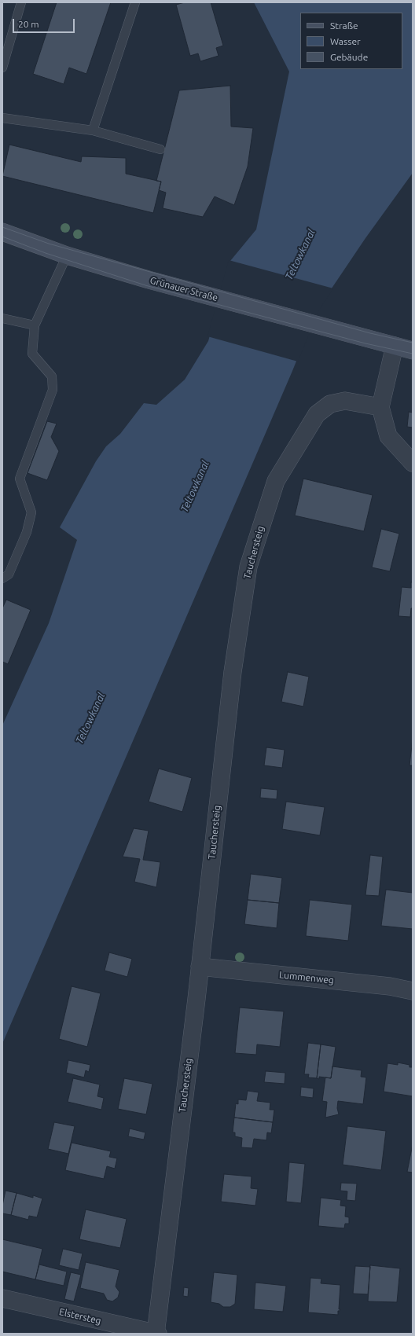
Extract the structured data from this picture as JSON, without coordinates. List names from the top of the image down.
{
  "streets": {
    "main road": ["Grünauer Straße"],
    "street": ["Tauchersteig", "Lummenweg", "Elstersteg"]
  },
  "crossings": [
    ["Tauchersteig", "Lummenweg"],
    ["Tauchersteig", "Elstersteg"]
  ],
  "water": ["Teltowkanal"],
  "legend": ["Straße", "Wasser", "Gebäude"],
  "scale_bar": "20 m"
}
